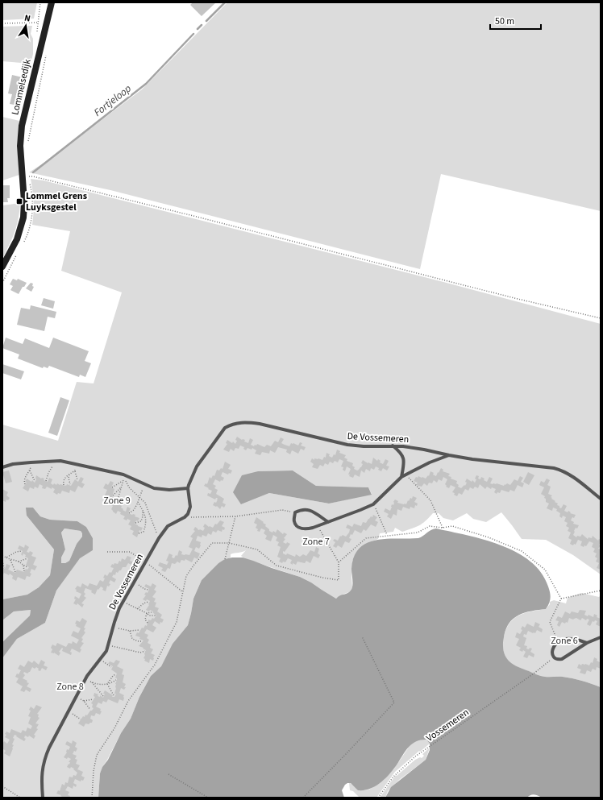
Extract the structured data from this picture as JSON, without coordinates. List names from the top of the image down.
{
  "streets": {
    "main road": ["Lommelsedijk"],
    "lane": ["De Vossemeren"],
    "path": ["Vossemeren"]
  },
  "water": ["Fortjeloop"],
  "parks": [
    "Zone 9",
    "Zone 7",
    "Zone 6",
    "Zone 8"
  ],
  "places": {
    "transit": ["Lommel Grens Luyksgestel"]
  },
  "scale_bar": "50 m",
  "north": "top"
}
